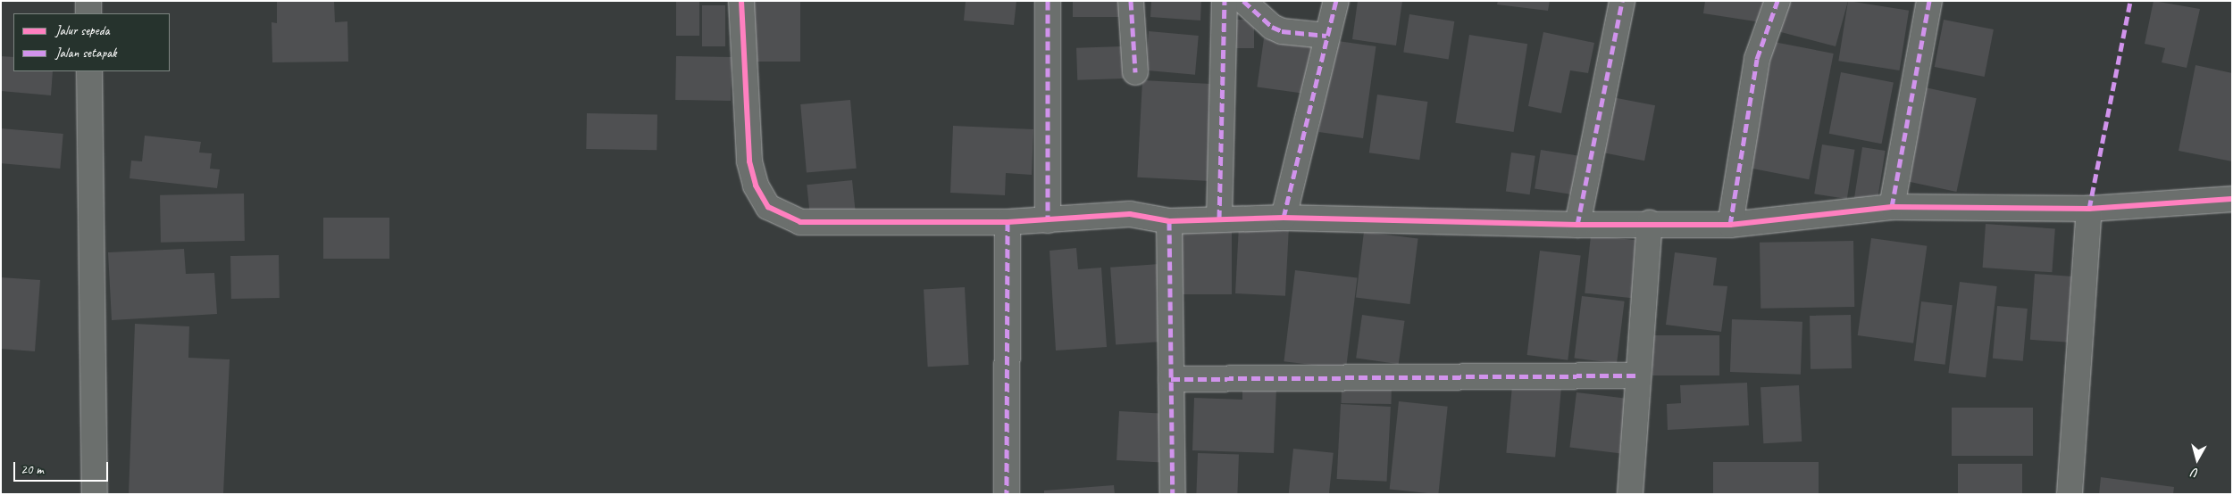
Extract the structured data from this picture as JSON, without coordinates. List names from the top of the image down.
{
  "legend": ["Jalur sepeda", "Jalan setapak"],
  "scale_bar": "20 m",
  "north": "bottom"
}
